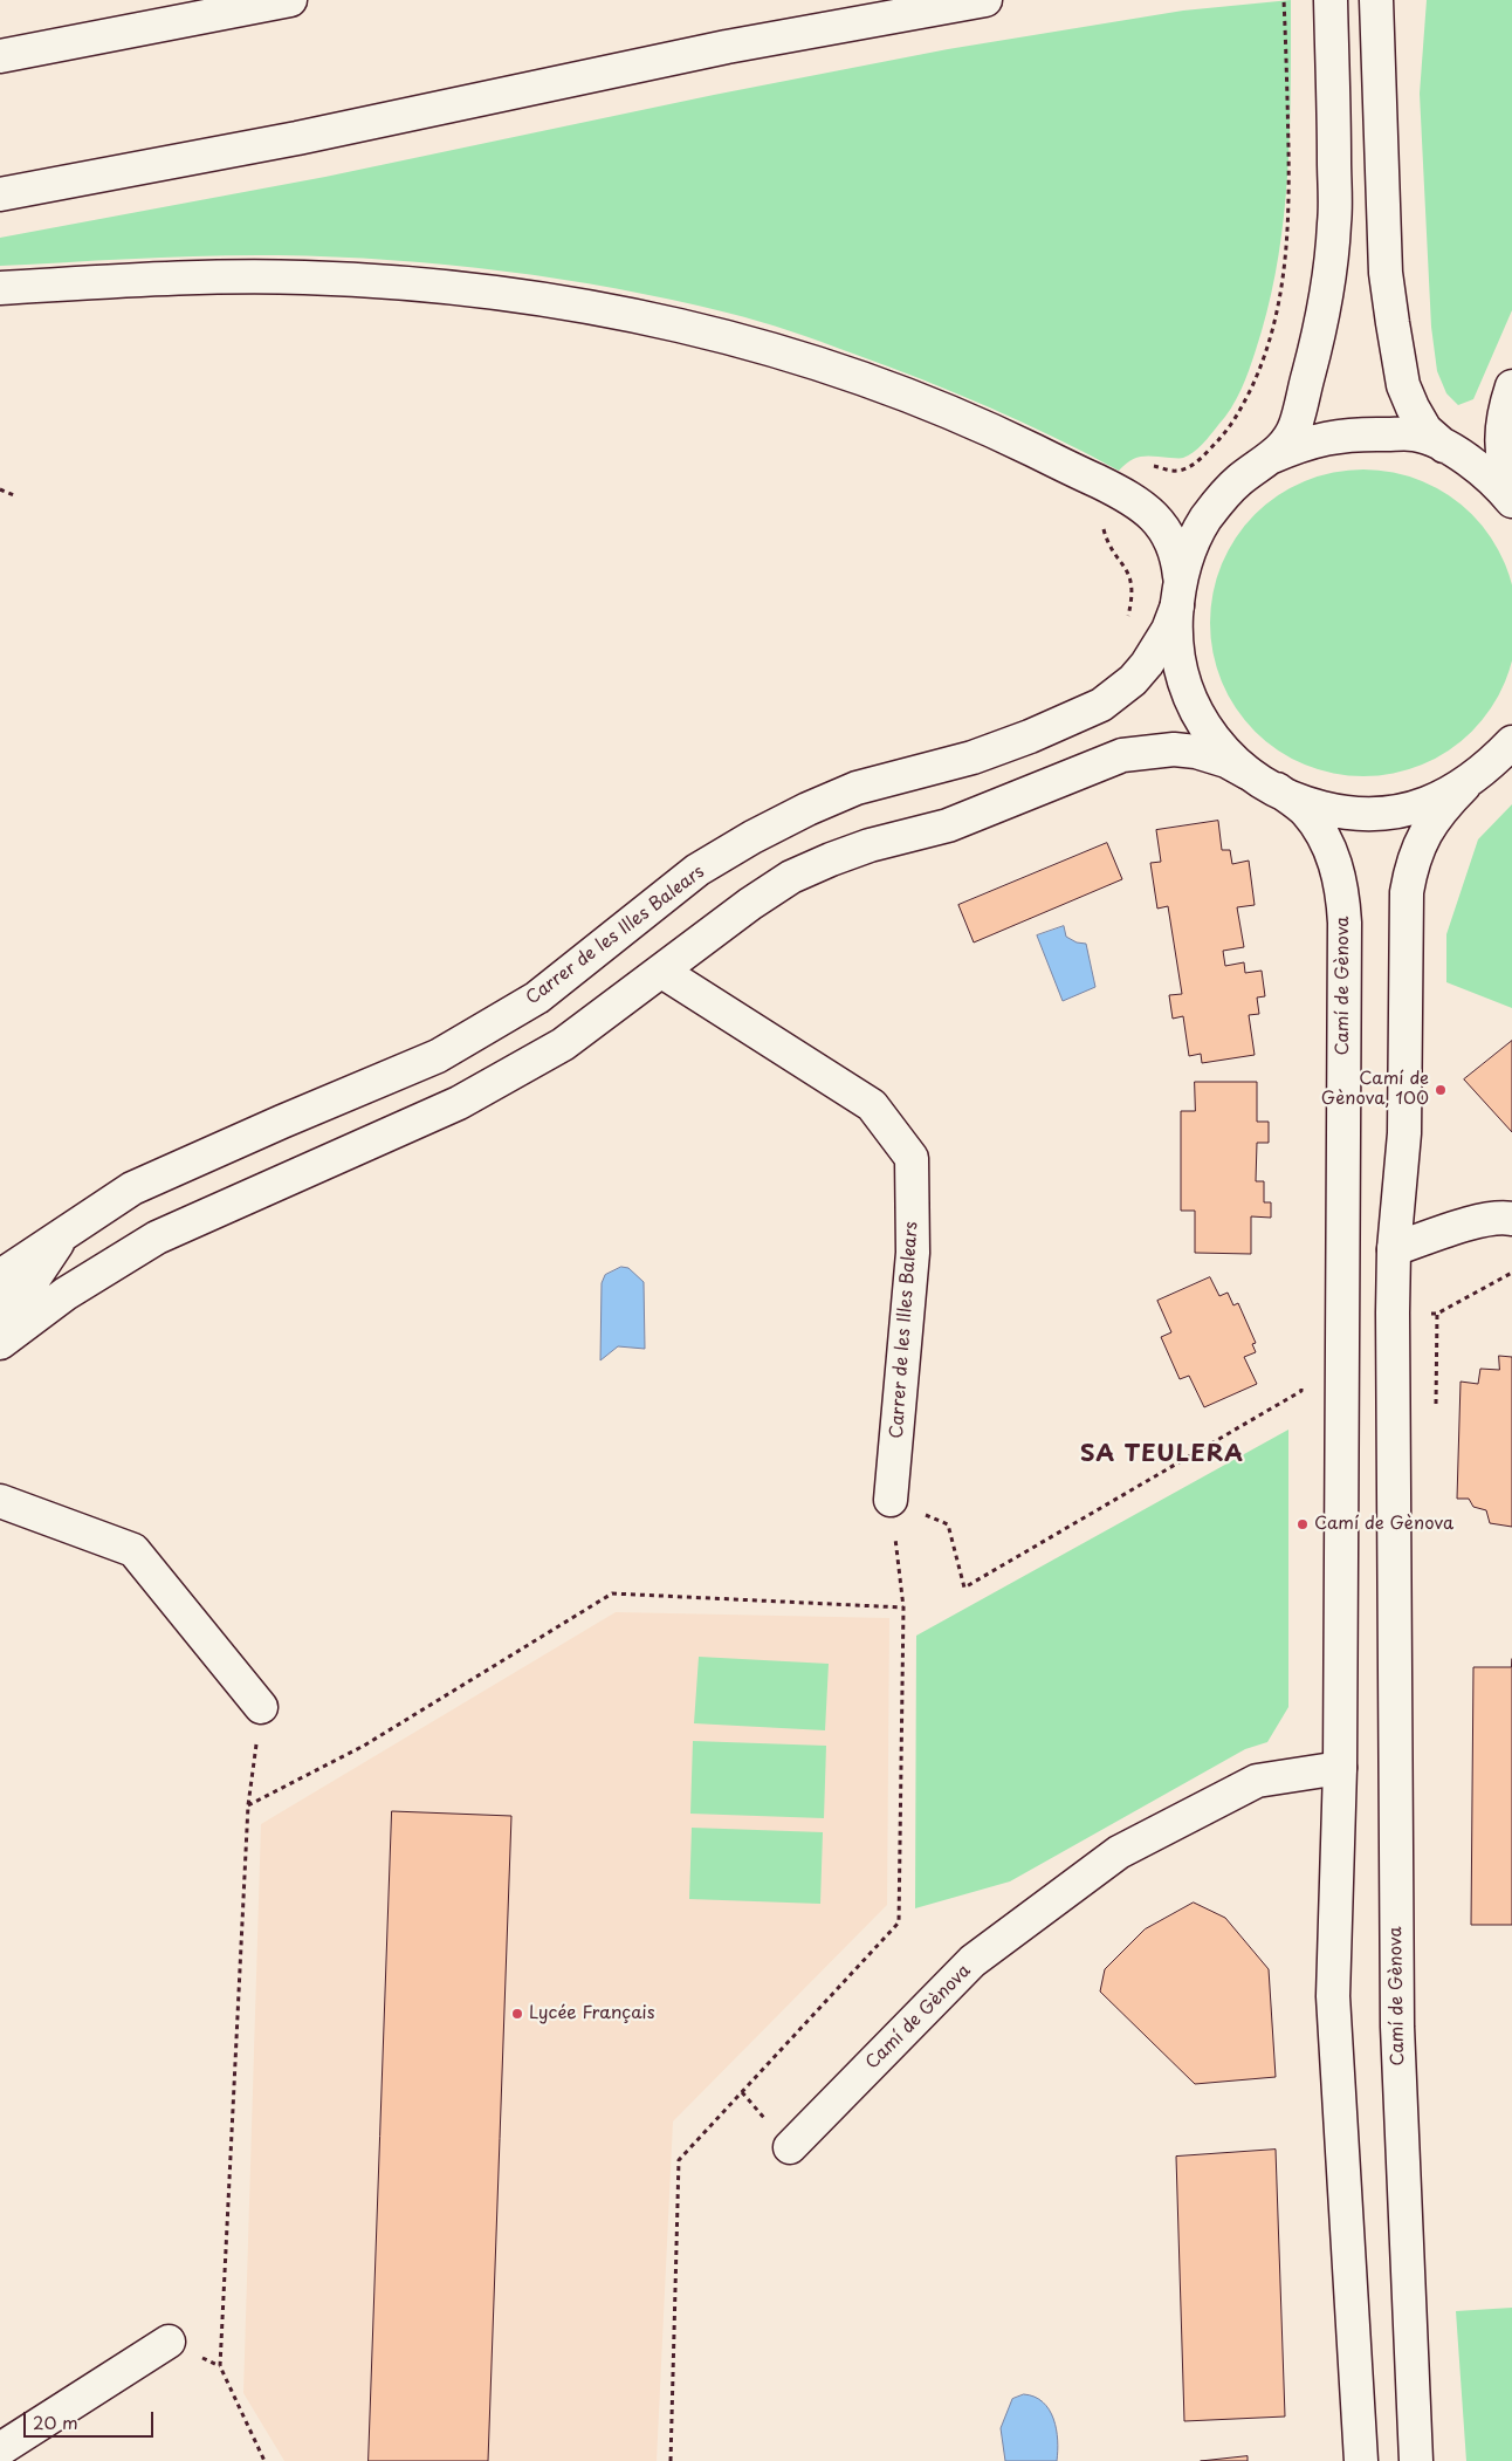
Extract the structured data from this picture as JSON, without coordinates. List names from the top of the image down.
{
  "streets": {
    "main road": ["Carrer de les Illes Balears", "Camí de Gènova"]
  },
  "districts": ["SA TEULERA"],
  "places": ["Camí de Gènova, 100", "Camí de Gènova", "Lycée Français"],
  "scale_bar": "20 m"
}
